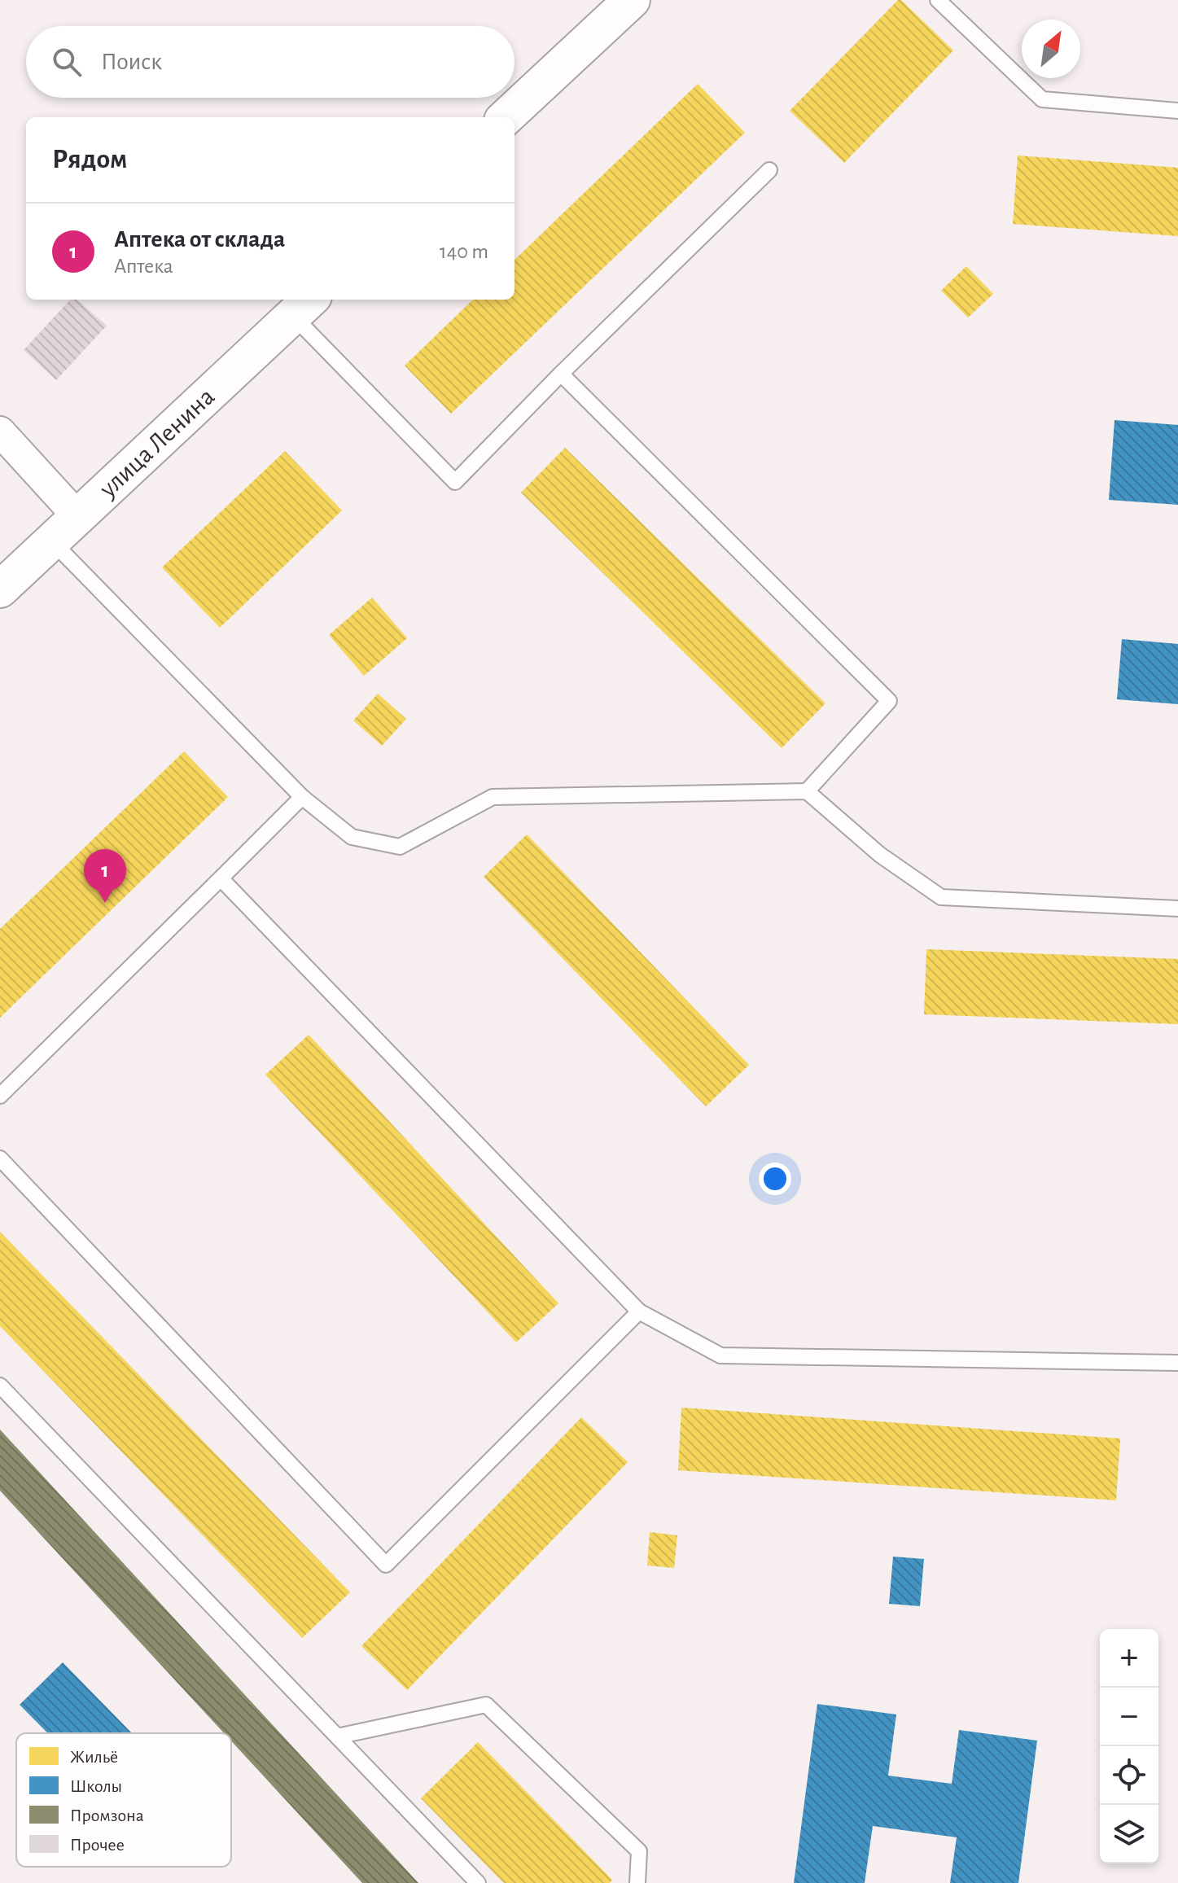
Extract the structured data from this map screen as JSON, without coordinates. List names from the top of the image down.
{
  "streets": {
    "street": ["улица Ленина"]
  },
  "legend": [
    "Жильё",
    "Школы",
    "Промзона",
    "Прочее"
  ],
  "north": "top right",
  "page": {
    "search": "Поиск",
    "heading": "Рядом",
    "list": [
      {
        "mark": "1",
        "name": "Аптека от склада",
        "note": "Аптека",
        "value": "140 m"
      }
    ],
    "pins": "1",
    "map_buttons": ["+", "−"]
  }
}
